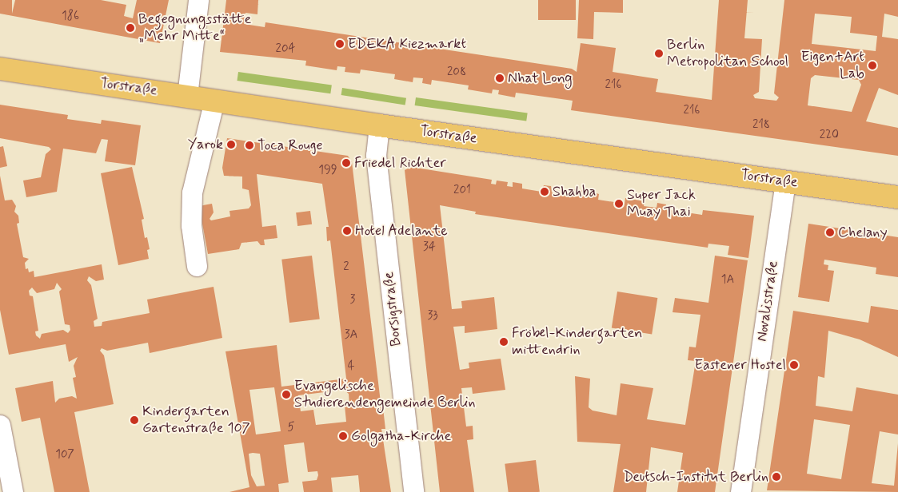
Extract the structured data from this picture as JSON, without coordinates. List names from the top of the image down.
{
  "streets": {
    "main road": ["Torstraße"],
    "street": ["Novalisstraße", "Borsigstraße"]
  },
  "crossings": [
    ["Torstraße", "Novalisstraße"],
    ["Torstraße", "Borsigstraße"]
  ],
  "places": [
    "Begegnungsstätte „Mehr Mitte“",
    "EDEKA Kiezmarkt",
    "Berlin Metropolitan School",
    "Eigen+Art Lab",
    "Nhat Long",
    "Yarok",
    "Toca Rouge",
    "Friedel Richter",
    "Shahba",
    "Super Jack Muay Thai",
    "Hotel Adelante",
    "Chelany",
    "Fröbel-Kindergarten mittendrin",
    "Eastener Hostel",
    "Evangelische Studierendengemeinde Berlin",
    "Kindergarten Gartenstraße 107",
    "Golgatha-Kirche",
    "Deutsch-Institut Berlin"
  ],
  "house_numbers": [
    "186",
    "204",
    "208",
    "216",
    "216",
    "218",
    "220",
    "199",
    "201",
    "34",
    "2",
    "1A",
    "3",
    "33",
    "3A",
    "4",
    "5",
    "107"
  ]
}
